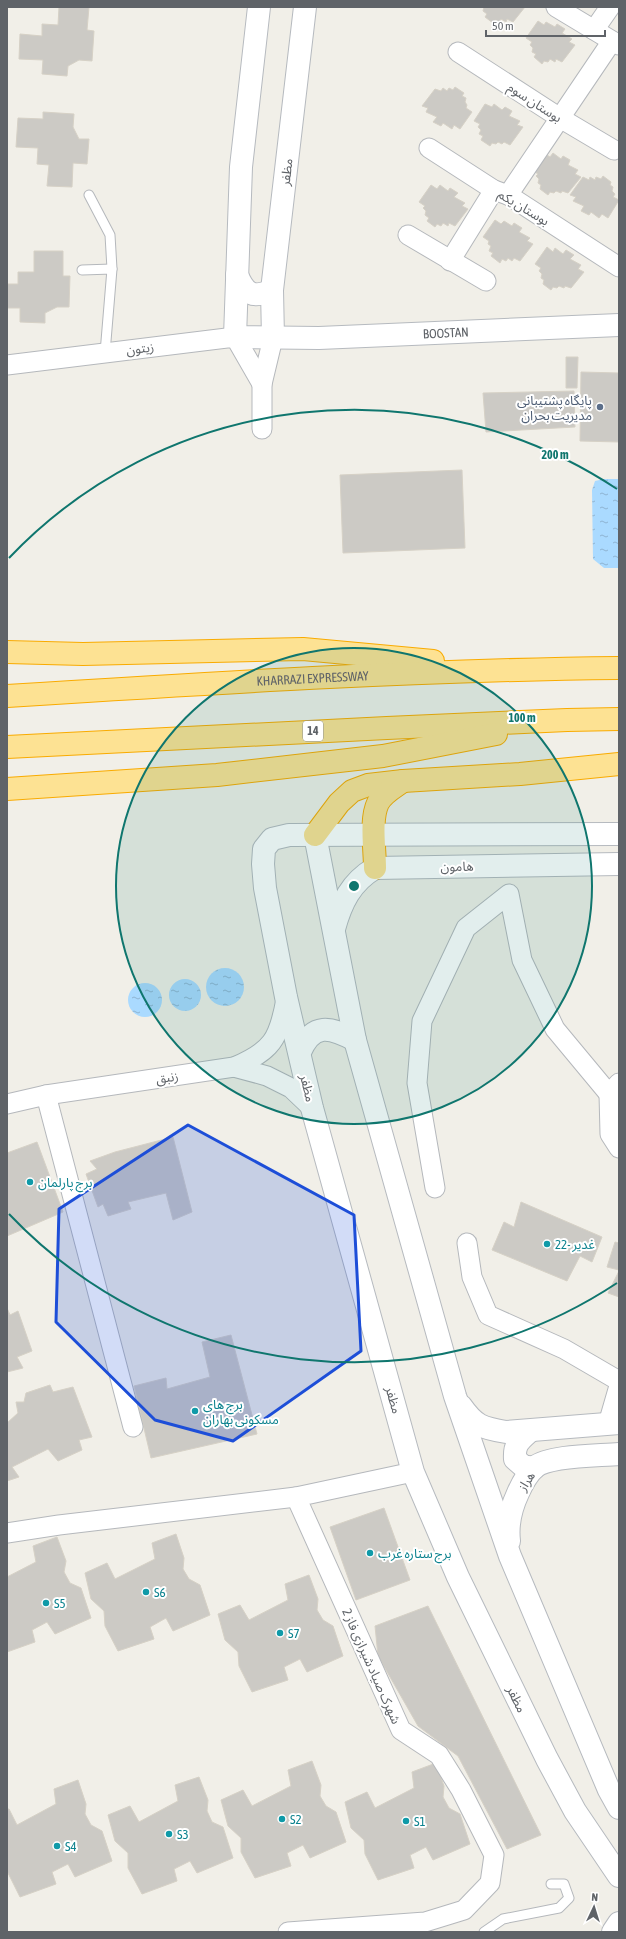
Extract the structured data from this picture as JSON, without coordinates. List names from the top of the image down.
{
  "streets": {
    "highway": ["KHARRAZI EXPRESSWAY", "14"],
    "street": [
      "بوستان سوم",
      "مظفر",
      "بوستان یکم",
      "BOOSTAN",
      "زیتون",
      "هامون",
      "زنبق",
      "هراز",
      "شهرک صیاد شیرازی فاز 2"
    ]
  },
  "crossings": [
    ["مظفر", "BOOSTAN"],
    ["مظفر", "زیتون"],
    ["مظفر", "زنبق"],
    ["BOOSTAN", "زیتون"]
  ],
  "places": [
    "پایگاه پشتیبانی مدیریت بحران",
    "برج پارلمان",
    "22- غدیر",
    "برج های مسکونی بهاران",
    "برج ستاره غرب",
    "S6",
    "S5",
    "S7",
    "S2",
    "S1",
    "S3",
    "S4"
  ],
  "scale_bar": "50 m",
  "north": "top",
  "rings": ["200 m", "100 m"]
}
